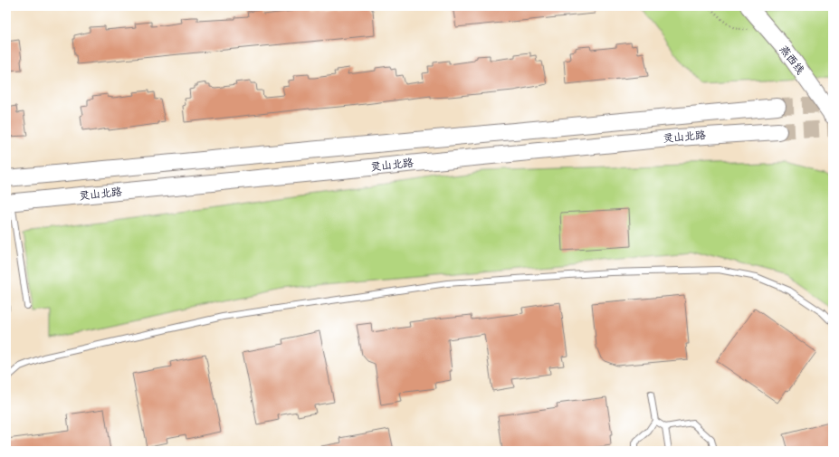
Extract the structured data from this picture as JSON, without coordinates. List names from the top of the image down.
{
  "streets": {
    "street": ["燕西线", "灵山北路"]
  }
}
